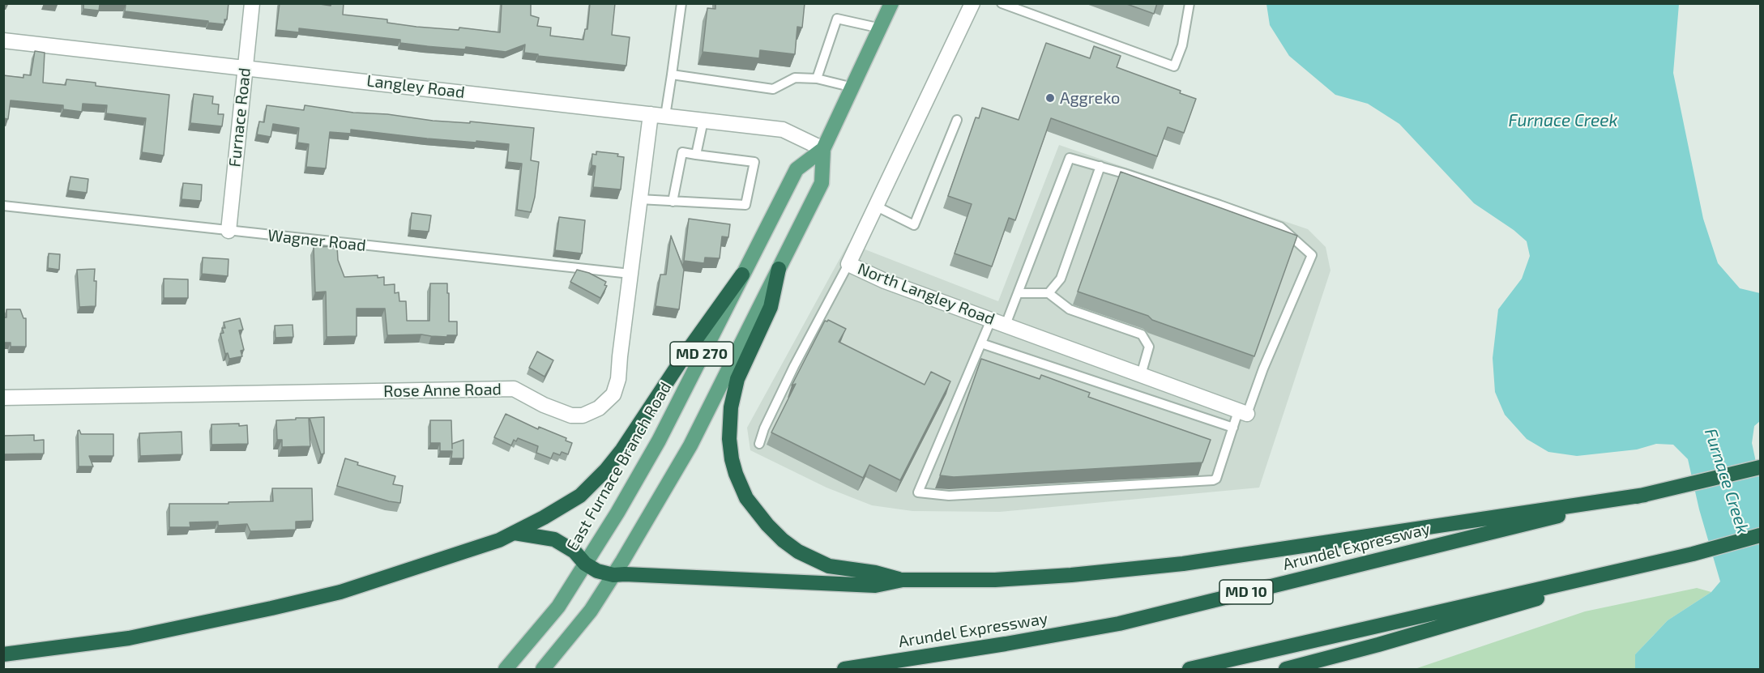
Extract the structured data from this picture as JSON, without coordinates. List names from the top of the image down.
{
  "streets": {
    "highway": ["Arundel Expressway", "MD 10"],
    "main road": ["MD 270", "East Furnace Branch Road"],
    "street": [
      "Langley Road",
      "Furnace Road",
      "North Langley Road",
      "Rose Anne Road"
    ],
    "lane": ["Wagner Road"]
  },
  "crossings": [
    ["Langley Road", "Furnace Road"],
    ["Langley Road", "Rose Anne Road"],
    ["Langley Road", "East Furnace Branch Road"],
    ["Furnace Road", "Wagner Road"],
    ["Wagner Road", "Rose Anne Road"]
  ],
  "water": ["Furnace Creek"],
  "places": ["Aggreko"]
}
